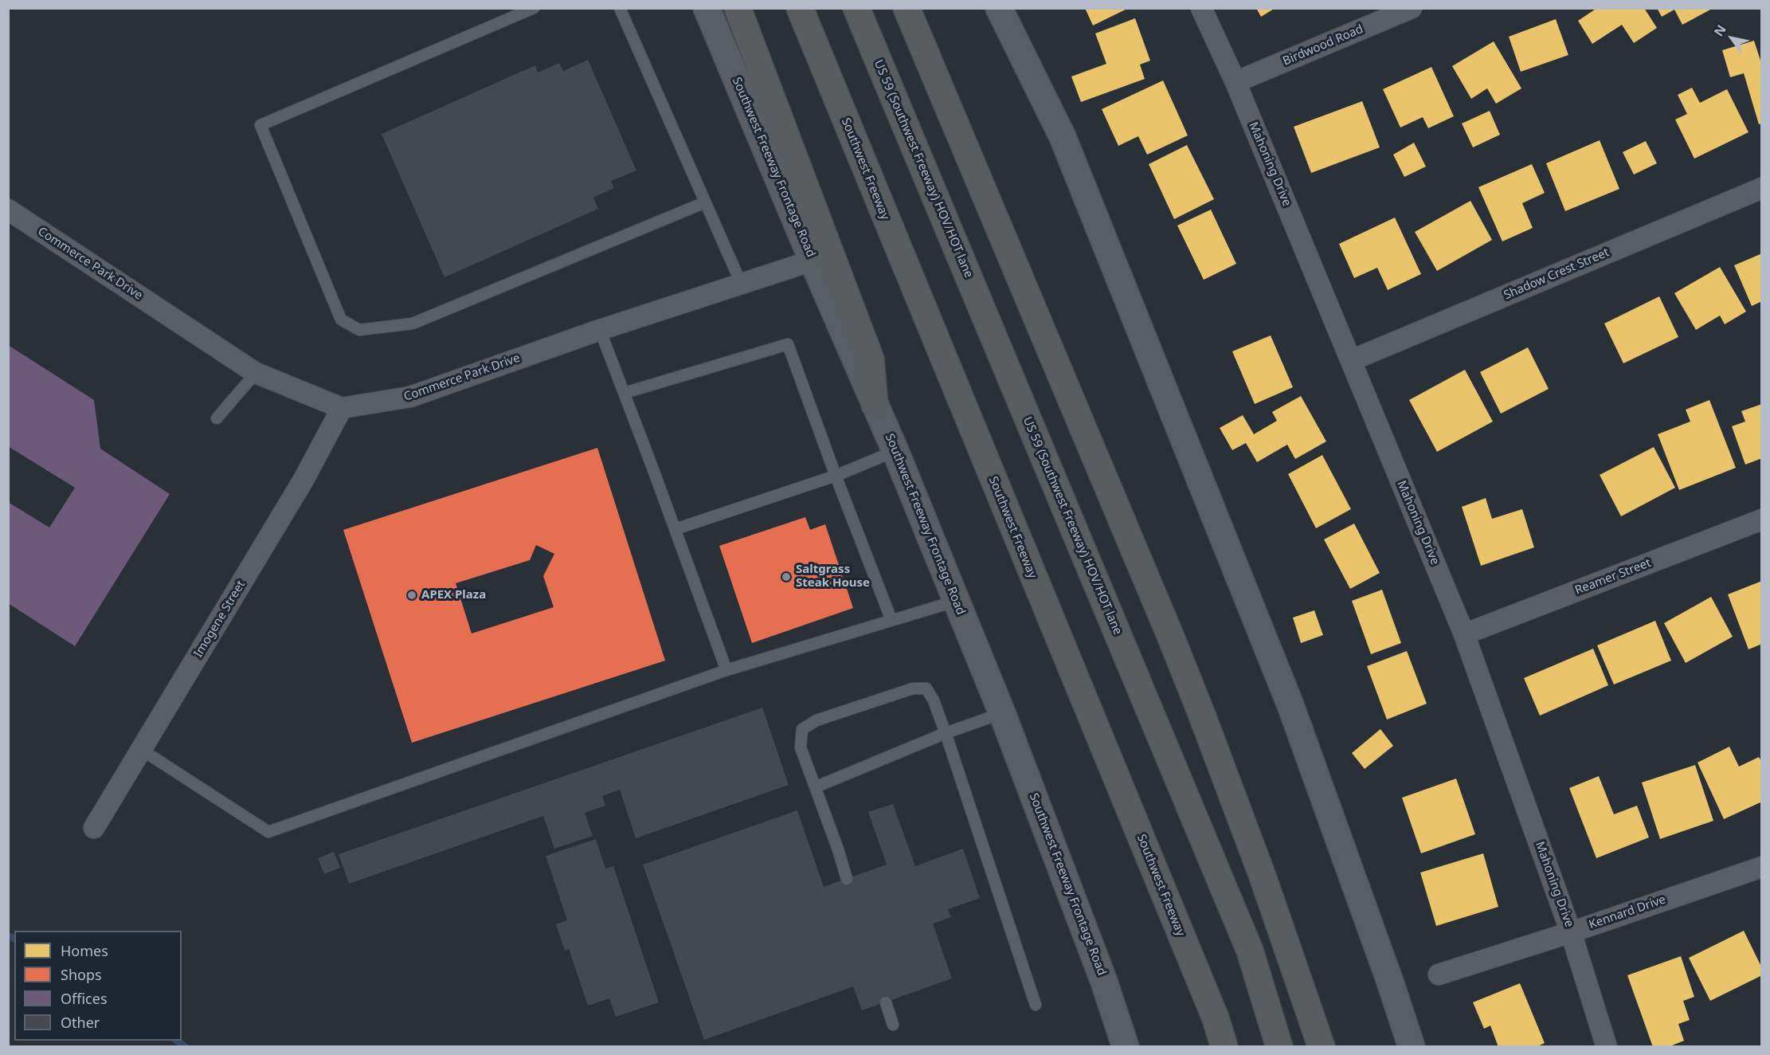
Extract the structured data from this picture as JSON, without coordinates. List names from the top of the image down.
{
  "streets": {
    "highway": ["Southwest Freeway", "US 59 (Southwest Freeway) HOV/HOT lane"],
    "main road": ["Southwest Freeway Frontage Road"],
    "street": [
      "Birdwood Road",
      "Mahoning Drive",
      "Commerce Park Drive",
      "Shadow Crest Street",
      "Reamer Street",
      "Imogene Street",
      "Kennard Drive"
    ]
  },
  "crossings": [
    ["Birdwood Road", "Mahoning Drive"],
    ["Mahoning Drive", "Shadow Crest Street"],
    ["Mahoning Drive", "Reamer Street"],
    ["Mahoning Drive", "Kennard Drive"],
    ["Southwest Freeway Frontage Road", "Commerce Park Drive"],
    ["Commerce Park Drive", "Imogene Street"]
  ],
  "places": ["Saltgrass Steak House", "APEX Plaza"],
  "legend": [
    "Homes",
    "Shops",
    "Offices",
    "Other"
  ],
  "north": "top left"
}
